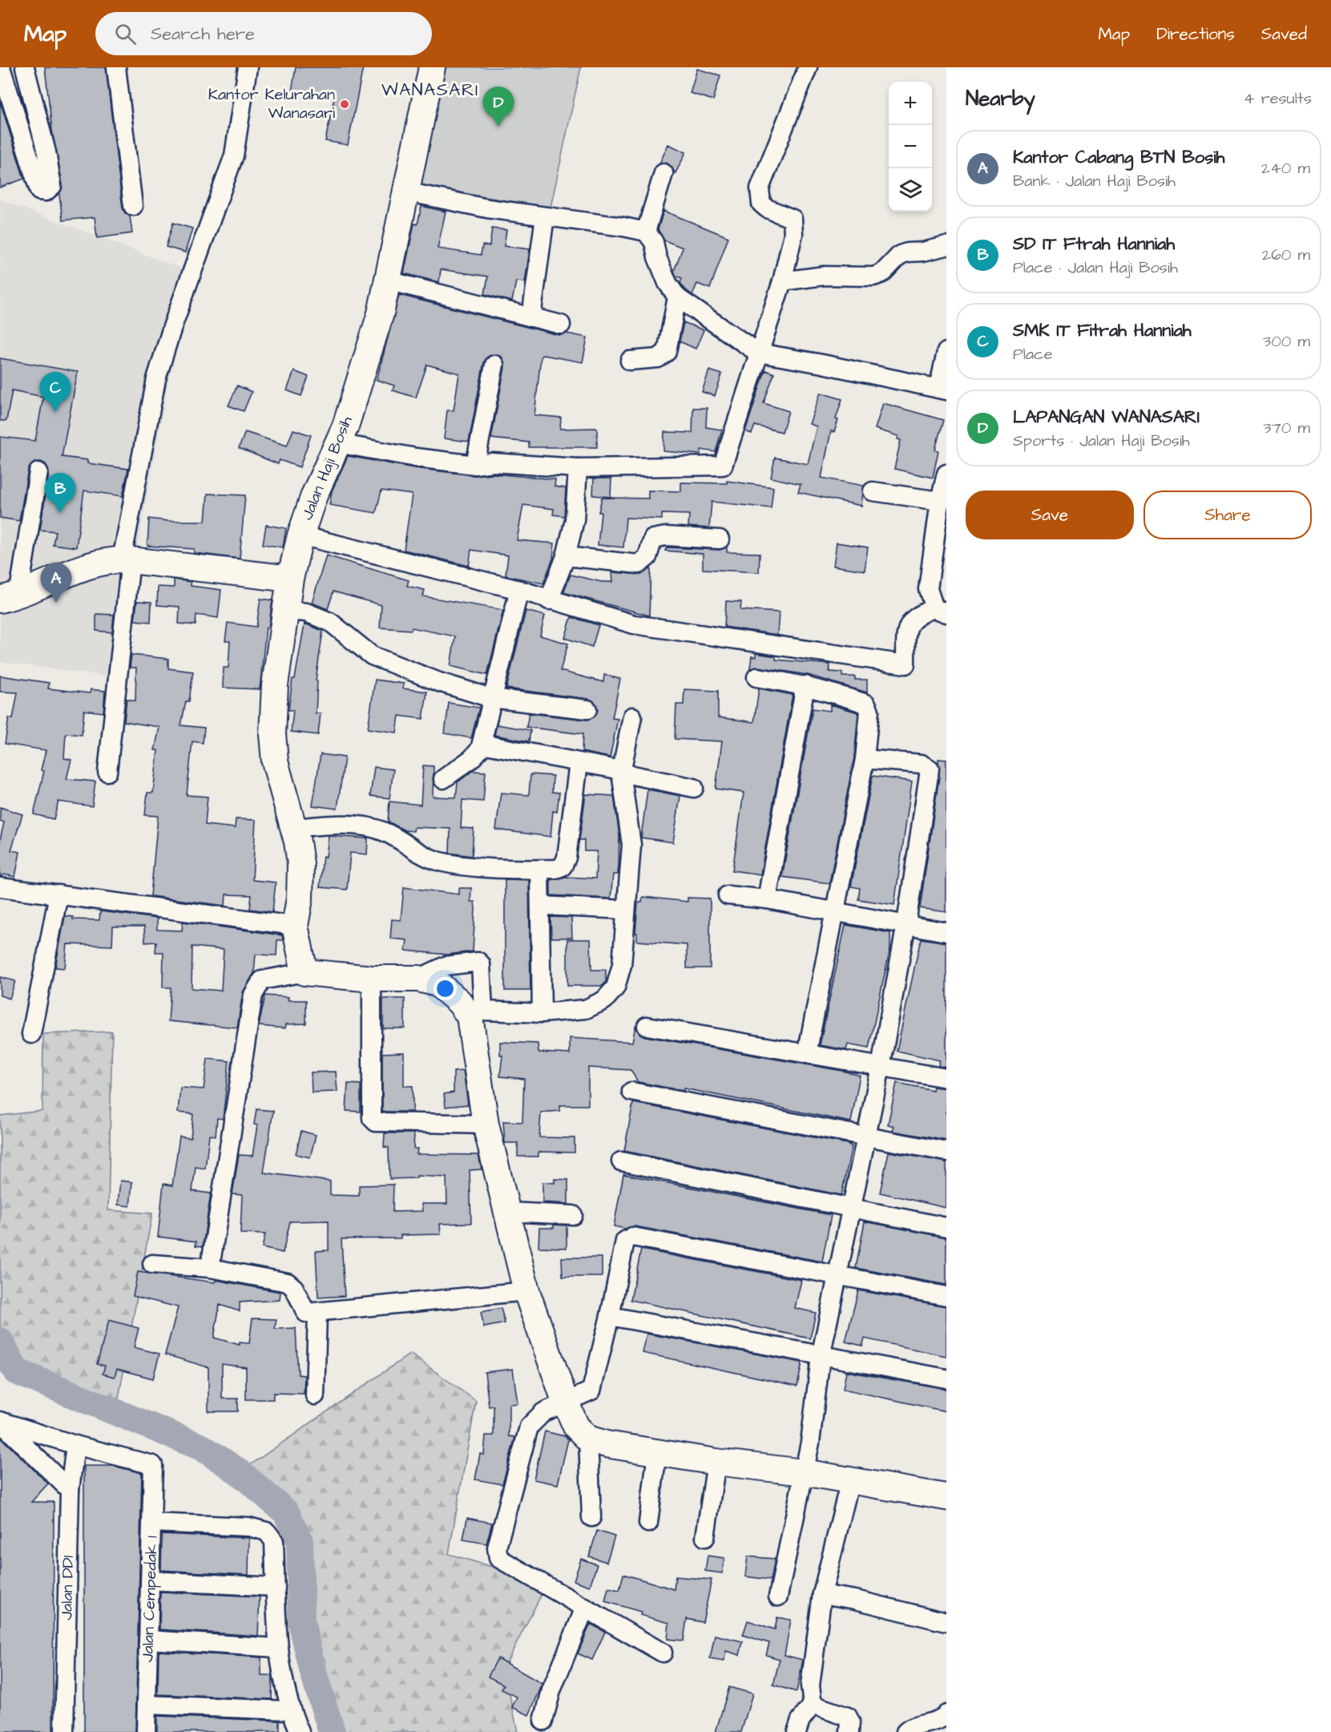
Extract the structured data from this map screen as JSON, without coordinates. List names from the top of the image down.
{
  "streets": {
    "street": ["Jalan Haji Bosih", "Jalan DD1", "Jalan Cempedak 1"]
  },
  "crossings": [
    ["Jalan DD1", "Jalan Cempedak 1"]
  ],
  "districts": ["WANASARI"],
  "places": ["Kantor Kelurahan Wanasari"],
  "page": {
    "header": "Map",
    "search": "Search here",
    "nav": ["Map", "Directions", "Saved"],
    "heading": ["Nearby", "4 results"],
    "map_buttons": ["+", "−"],
    "pins": [
      "D",
      "C",
      "B",
      "A"
    ],
    "list": [
      {
        "mark": "A",
        "name": "Kantor Cabang BTN Bosih",
        "note": "Bank · Jalan Haji Bosih",
        "value": "240 m"
      },
      {
        "mark": "B",
        "name": "SD IT Ftrah Hanniah",
        "note": "Place · Jalan Haji Bosih",
        "value": "260 m"
      },
      {
        "mark": "C",
        "name": "SMK IT Fitrah Hanniah",
        "note": "Place",
        "value": "300 m"
      },
      {
        "mark": "D",
        "name": "LAPANGAN WANASARI",
        "note": "Sports · Jalan Haji Bosih",
        "value": "370 m"
      }
    ],
    "buttons": ["Save", "Share"]
  }
}
